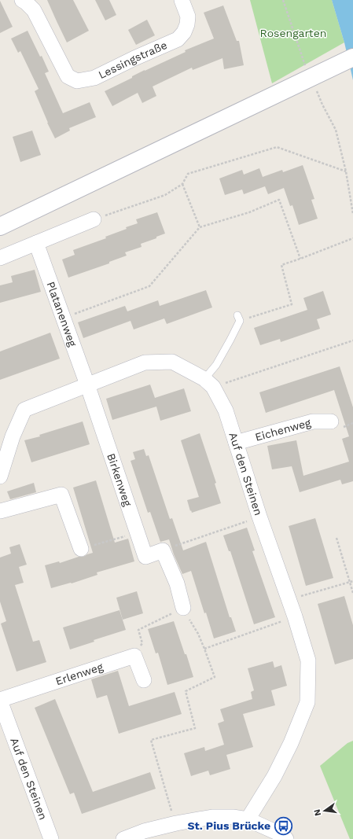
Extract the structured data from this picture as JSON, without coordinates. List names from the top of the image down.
{
  "streets": {
    "street": [
      "Lessingstraße",
      "Platanenweg",
      "Eichenweg",
      "Auf den Steinen",
      "Birkenweg",
      "Erlenweg"
    ]
  },
  "crossings": [
    ["Platanenweg", "Birkenweg"],
    ["Eichenweg", "Auf den Steinen"],
    ["Auf den Steinen", "Erlenweg"]
  ],
  "parks": ["Rosengarten"],
  "places": {
    "bus stop": ["St. Pius Brücke"]
  },
  "north": "left"
}
